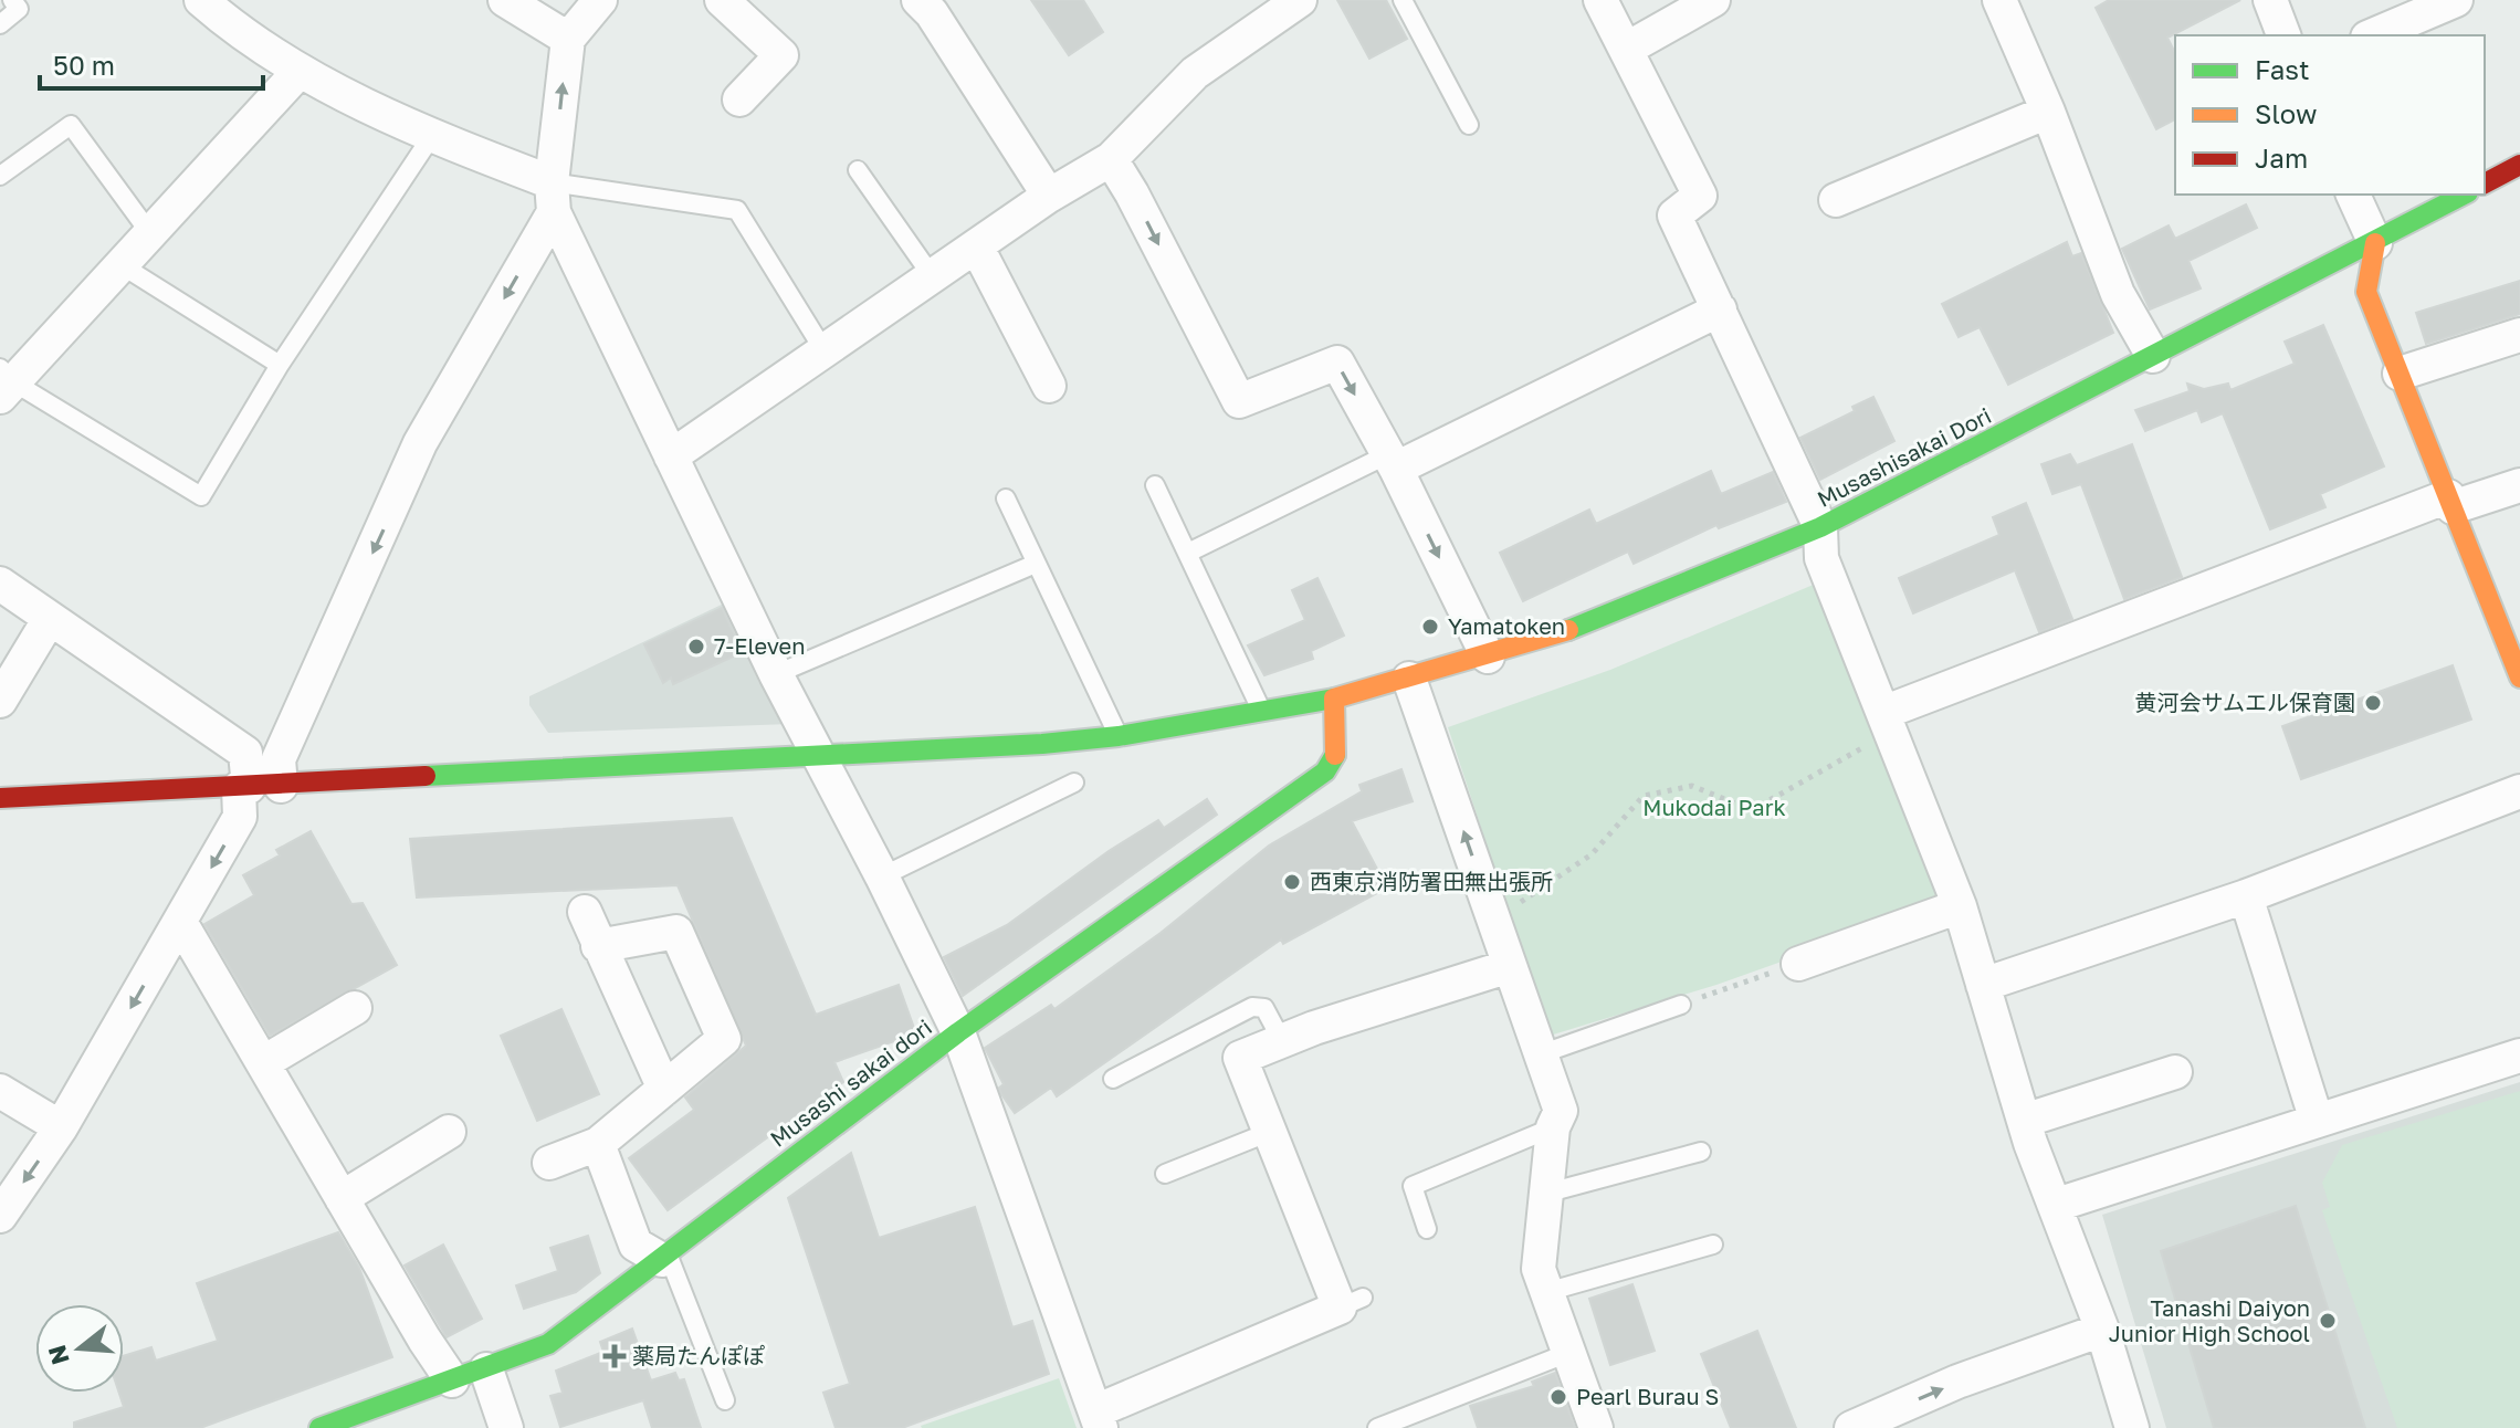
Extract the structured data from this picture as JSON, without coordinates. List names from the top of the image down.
{
  "streets": {
    "main road": ["Musashisakai Dori", "Musashi sakai dori"]
  },
  "crossings": [
    ["Musashisakai Dori", "Musashi sakai dori"]
  ],
  "parks": ["Mukodai Park"],
  "places": {
    "other": [
      "Yamatoken",
      "7-Eleven",
      "黄河会サムエル保育園",
      "西東京消防署田無出張所",
      "Tanashi Daiyon Junior High School",
      "Pearl Burau S"
    ],
    "health": ["薬局たんぽぽ"]
  },
  "legend": ["Fast", "Slow", "Jam"],
  "scale_bar": "50 m",
  "north": "left"
}
